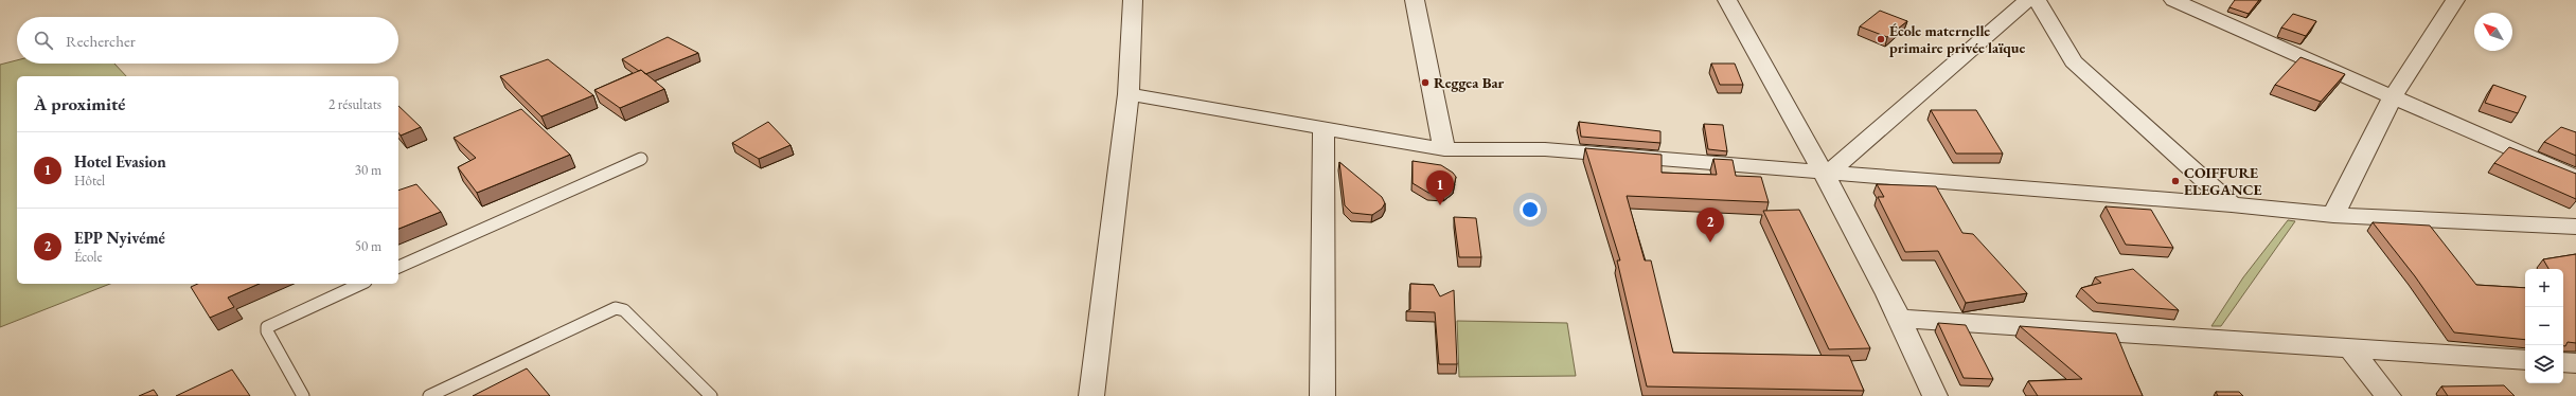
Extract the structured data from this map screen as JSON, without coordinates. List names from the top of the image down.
{
  "places": ["École maternelle primaire privée laïque", "Reggea Bar", "COIFFURE ELEGANCE"],
  "north": "top left",
  "page": {
    "search": "Rechercher",
    "heading": ["À proximité", "2 résultats"],
    "list": [
      {
        "mark": "1",
        "name": "Hotel Evasion",
        "note": "Hôtel",
        "value": "30 m"
      },
      {
        "mark": "2",
        "name": "EPP Nyivémé",
        "note": "École",
        "value": "50 m"
      }
    ],
    "pins": ["1", "2"],
    "map_buttons": ["+", "−"]
  }
}
